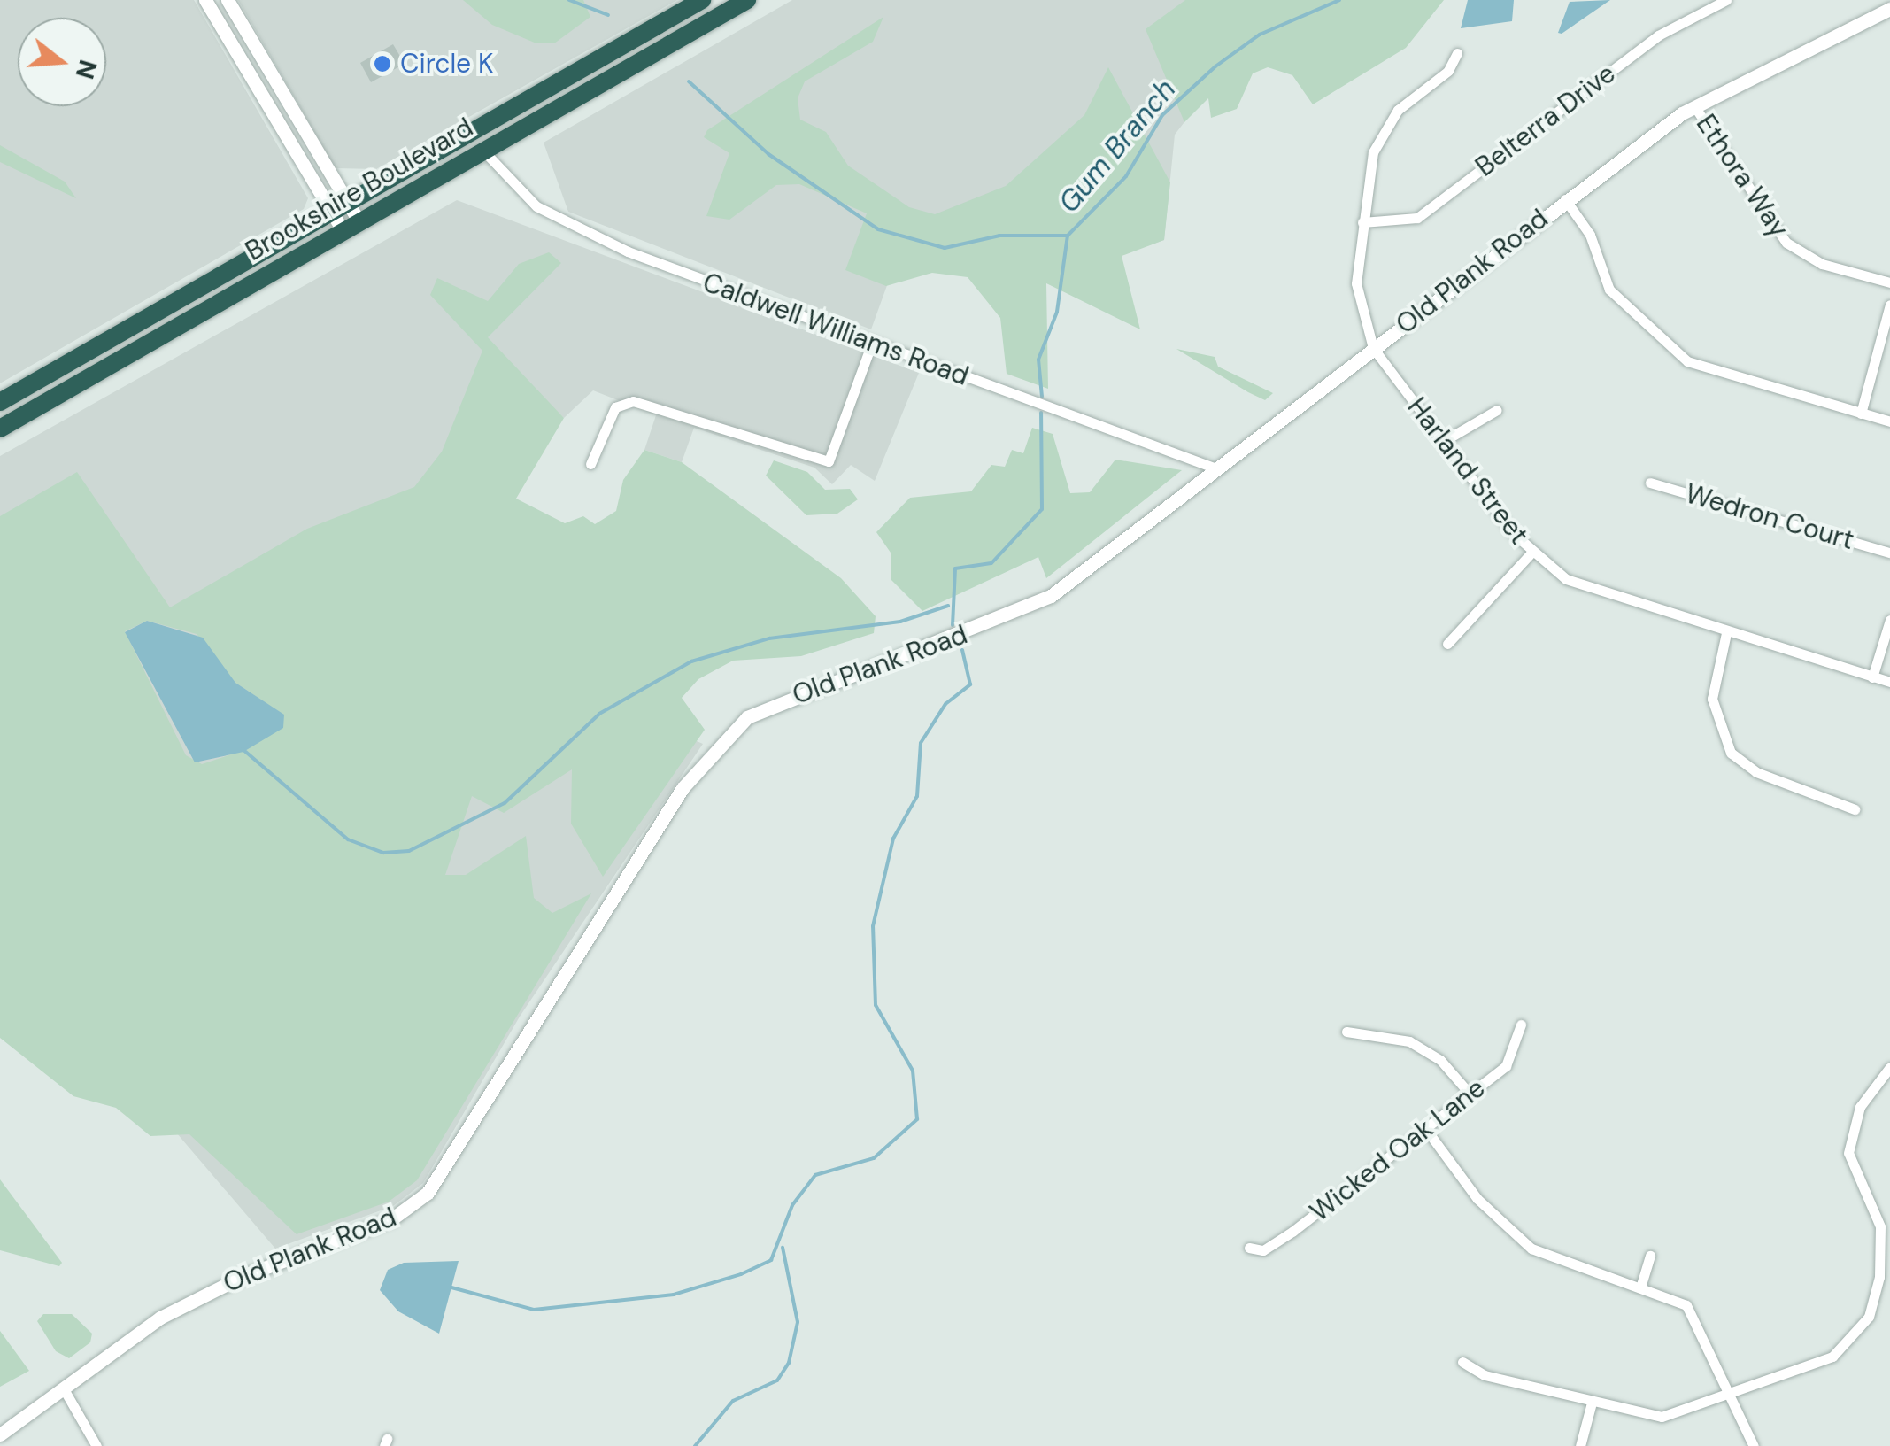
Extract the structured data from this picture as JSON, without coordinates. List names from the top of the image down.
{
  "streets": {
    "highway": ["Brookshire Boulevard"],
    "street": [
      "Belterra Drive",
      "Ethora Way",
      "Old Plank Road",
      "Caldwell Williams Road",
      "Harland Street",
      "Wedron Court",
      "Wicked Oak Lane"
    ]
  },
  "crossings": [
    ["Belterra Drive", "Harland Street"],
    ["Ethora Way", "Old Plank Road"],
    ["Brookshire Boulevard", "Caldwell Williams Road"],
    ["Old Plank Road", "Caldwell Williams Road"],
    ["Old Plank Road", "Harland Street"]
  ],
  "water": ["Gum Branch"],
  "places": ["Circle K"],
  "north": "right"
}
